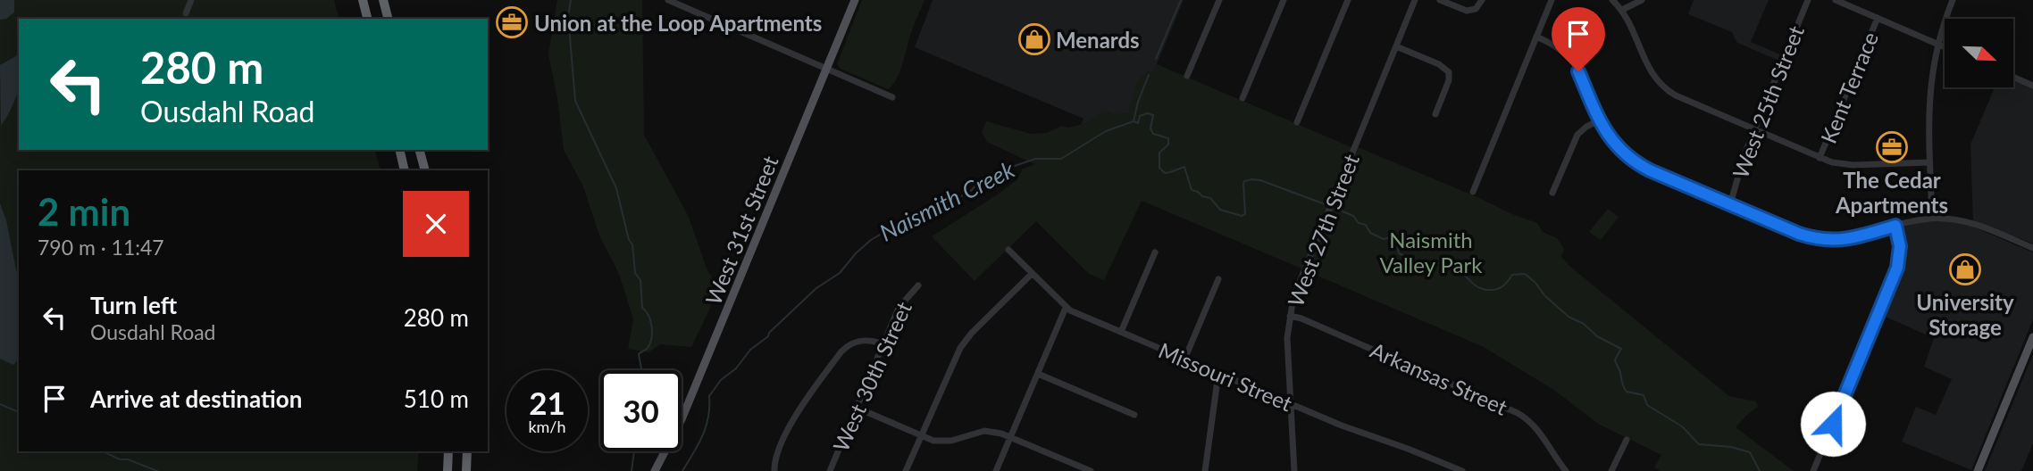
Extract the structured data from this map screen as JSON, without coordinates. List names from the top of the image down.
{
  "streets": {
    "main road": ["West 31st Street"],
    "street": [
      "Kent Terrace",
      "West 25th Street",
      "West 27th Street",
      "West 30th Street",
      "Missouri Street",
      "Arkansas Street"
    ]
  },
  "crossings": [
    ["West 27th Street", "Missouri Street"],
    ["West 27th Street", "Arkansas Street"]
  ],
  "water": ["Naismith Creek"],
  "parks": ["Naismith Valley Park"],
  "places": {
    "office": ["Union at the Loop Apartments", "The Cedar Apartments"],
    "shop": ["Menards", "University Storage"]
  },
  "north": "bottom right",
  "page": {
    "turn": ["280 m", "Ousdahl Road"],
    "heading": ["2 min", "790 m · 11:47"],
    "list": [
      {
        "name": "Turn left",
        "note": "Ousdahl Road",
        "value": "280 m"
      },
      {
        "name": "Arrive at destination",
        "value": "510 m"
      }
    ],
    "speed": "21 km/h",
    "limit": "30"
  }
}
